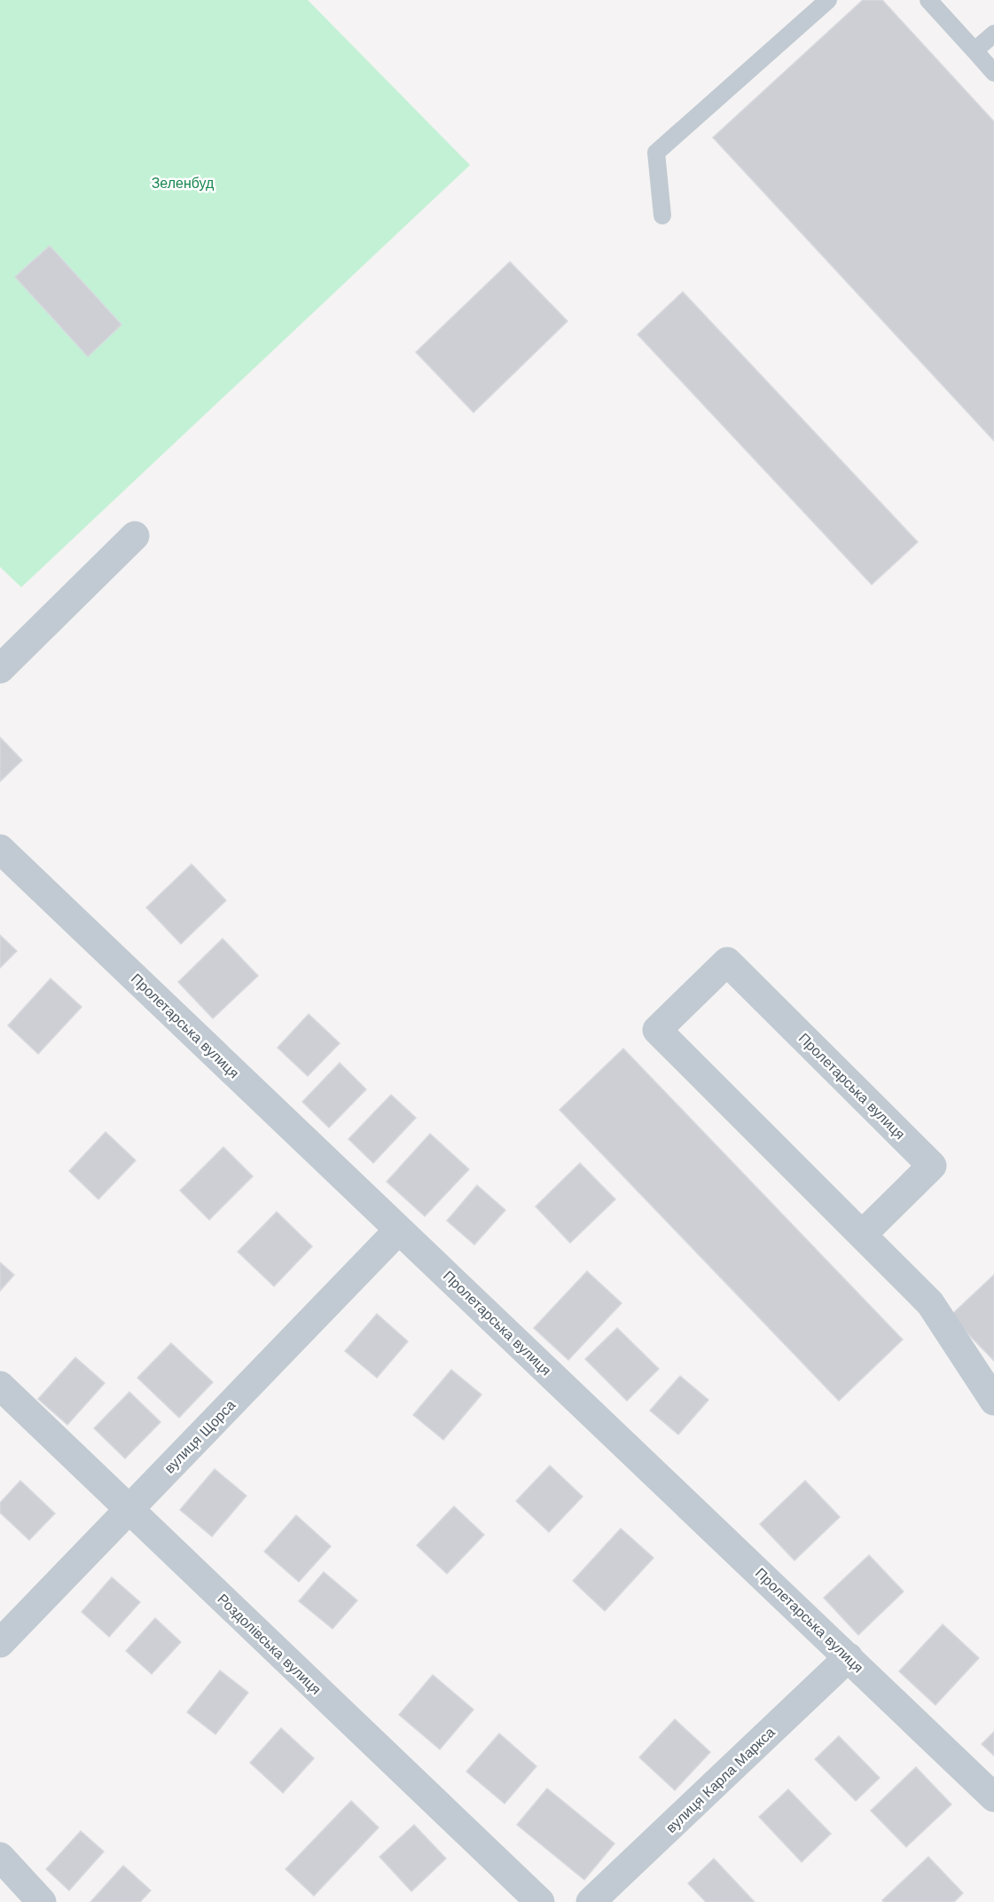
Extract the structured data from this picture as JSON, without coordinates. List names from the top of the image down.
{
  "streets": {
    "street": [
      "Пролетарська вулиця",
      "вулиця Щорса",
      "Роздолівська вулиця",
      "вулиця Карла Маркса"
    ]
  },
  "crossings": [
    ["Пролетарська вулиця", "вулиця Щорса"],
    ["Пролетарська вулиця", "вулиця Карла Маркса"],
    ["вулиця Щорса", "Роздолівська вулиця"]
  ],
  "parks": ["Зеленбуд"]
}
